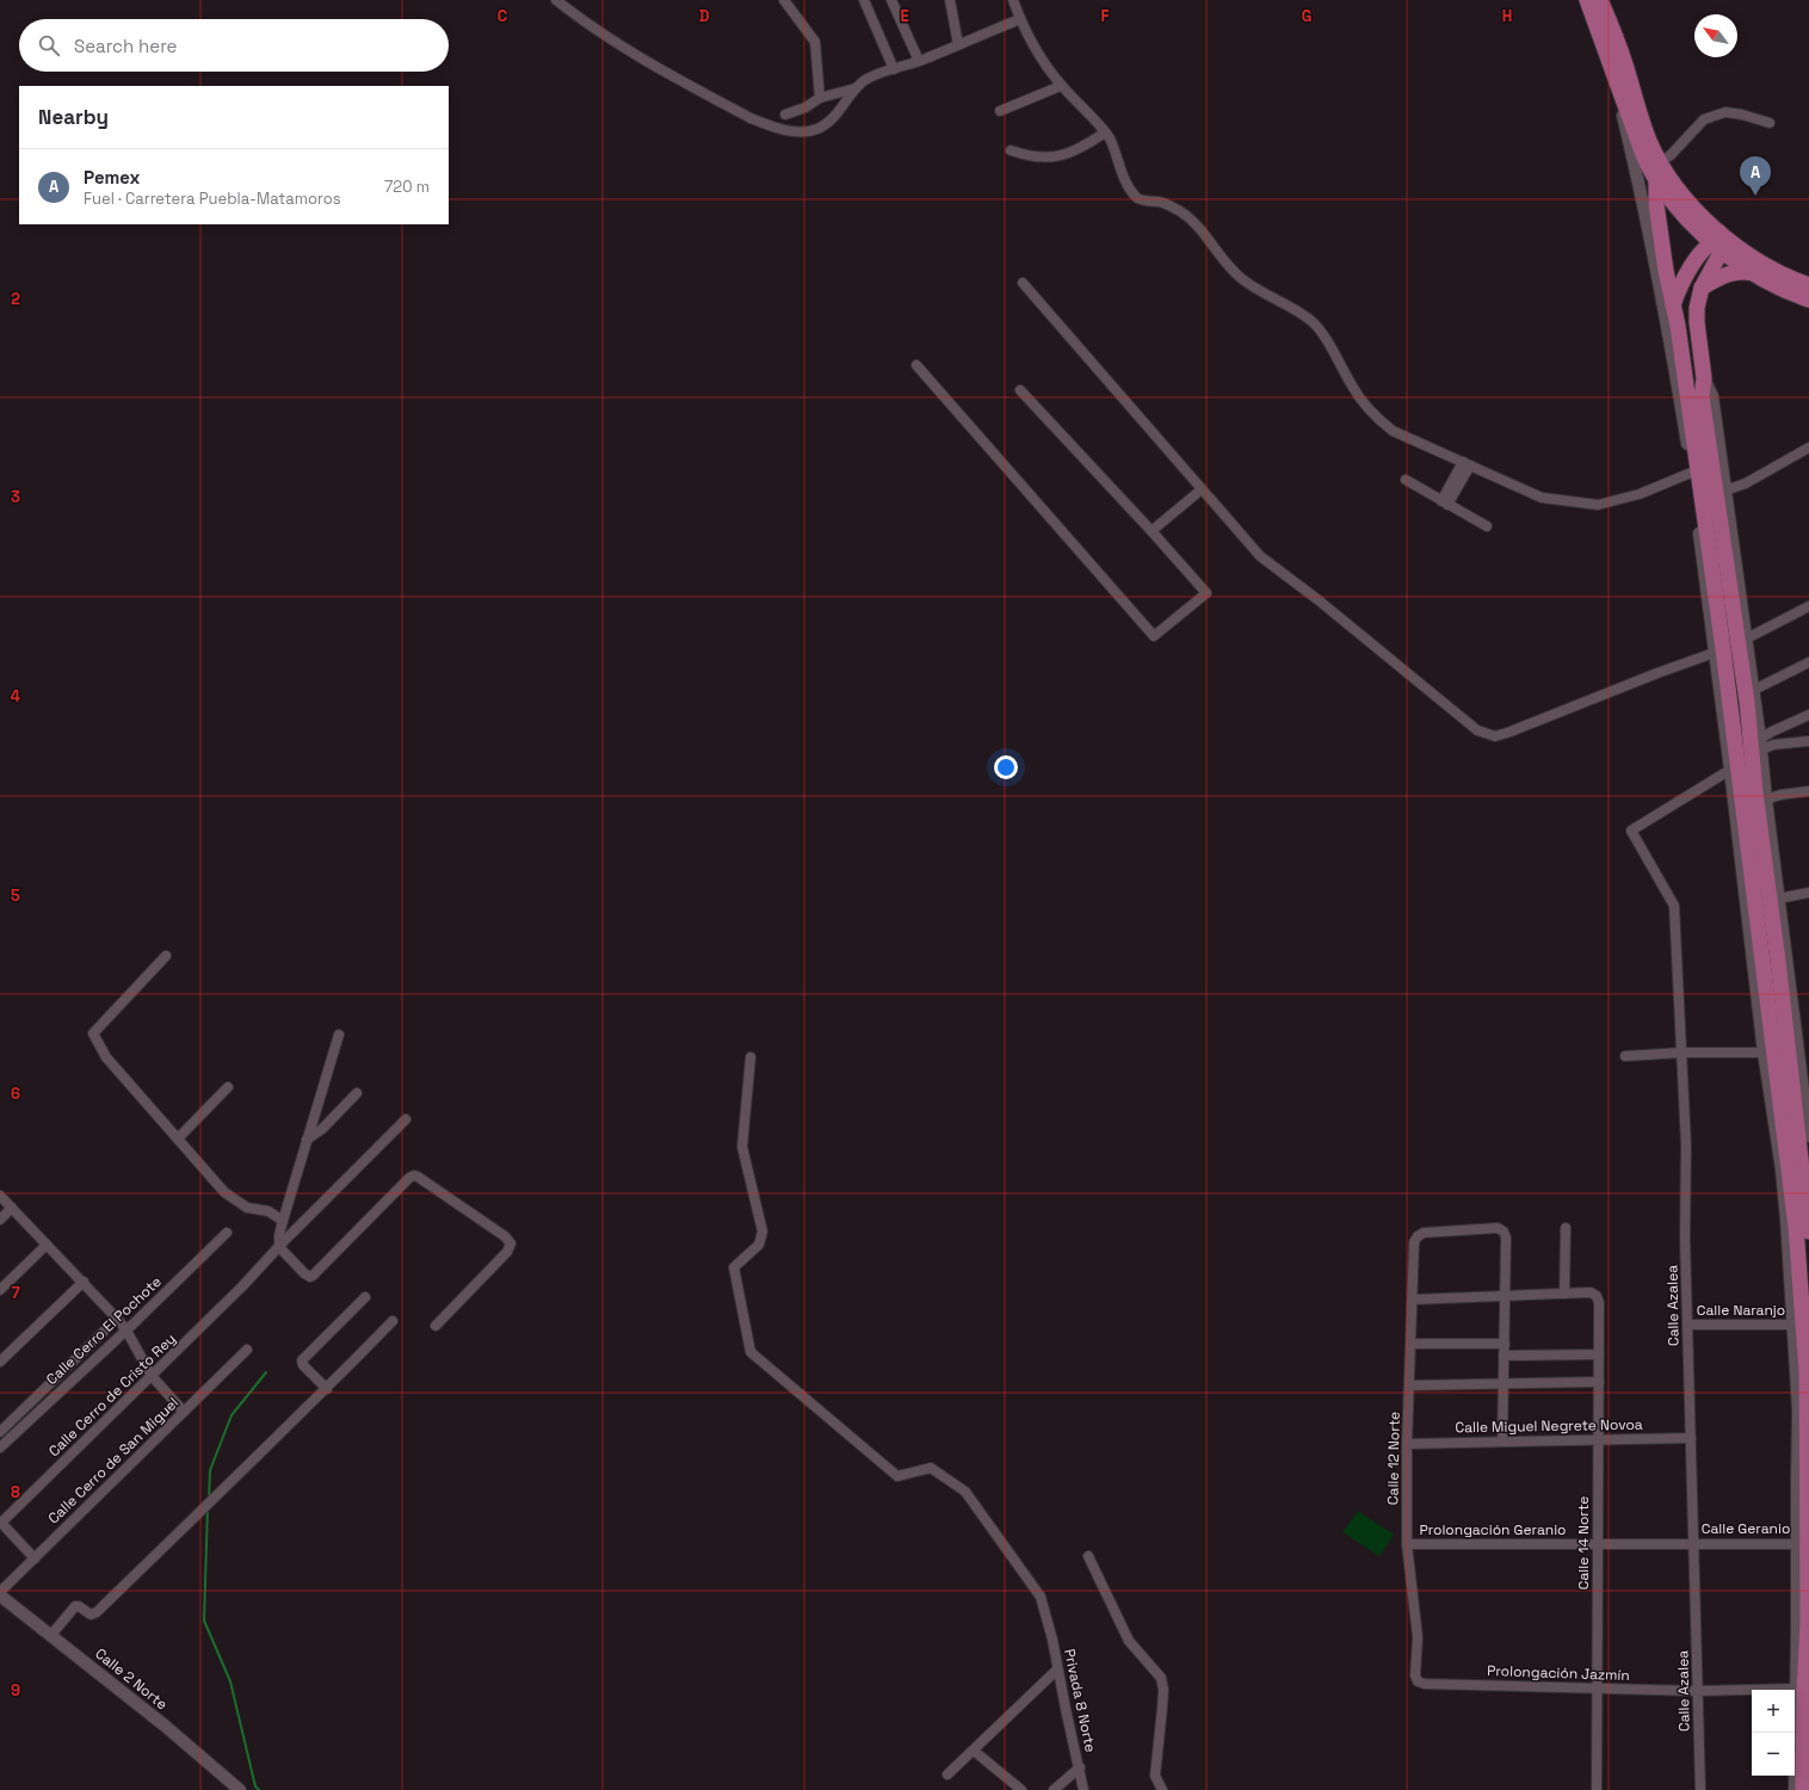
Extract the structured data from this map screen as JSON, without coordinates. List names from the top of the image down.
{
  "streets": {
    "street": [
      "Calle Azalea",
      "Calle Naranjo",
      "Calle Cerro El Pochote",
      "Calle Cerro de Cristo Rey",
      "Calle Miguel Negrete Novoa",
      "Calle 12 Norte",
      "Calle Cerro de San Miguel",
      "Calle Geranio",
      "Prolongación Geranio",
      "Calle 14 Norte",
      "Prolongación Jazmín",
      "Calle 2 Norte",
      "Privada 8 Norte"
    ]
  },
  "crossings": [
    ["Calle Azalea", "Calle Naranjo"],
    ["Calle Azalea", "Calle Miguel Negrete Novoa"],
    ["Calle Azalea", "Calle Geranio"],
    ["Calle Azalea", "Prolongación Geranio"],
    ["Calle Azalea", "Prolongación Jazmín"],
    ["Calle Miguel Negrete Novoa", "Calle 12 Norte"],
    ["Calle Miguel Negrete Novoa", "Calle 14 Norte"],
    ["Calle 12 Norte", "Prolongación Geranio"],
    ["Calle 12 Norte", "Prolongación Jazmín"],
    ["Calle Cerro de San Miguel", "Calle 2 Norte"],
    ["Calle Geranio", "Prolongación Geranio"],
    ["Prolongación Geranio", "Calle 14 Norte"],
    ["Calle 14 Norte", "Prolongación Jazmín"]
  ],
  "north": "top left",
  "page": {
    "search": "Search here",
    "heading": "Nearby",
    "list": [
      {
        "mark": "A",
        "name": "Pemex",
        "note": "Fuel · Carretera Puebla-Matamoros",
        "value": "720 m"
      }
    ],
    "pins": "A",
    "map_buttons": ["+", "−"]
  },
  "grid": {
    "columns": [
      "C",
      "D",
      "E",
      "F",
      "G",
      "H"
    ],
    "rows": [
      "2",
      "3",
      "4",
      "5",
      "6",
      "7",
      "8",
      "9"
    ]
  }
}
